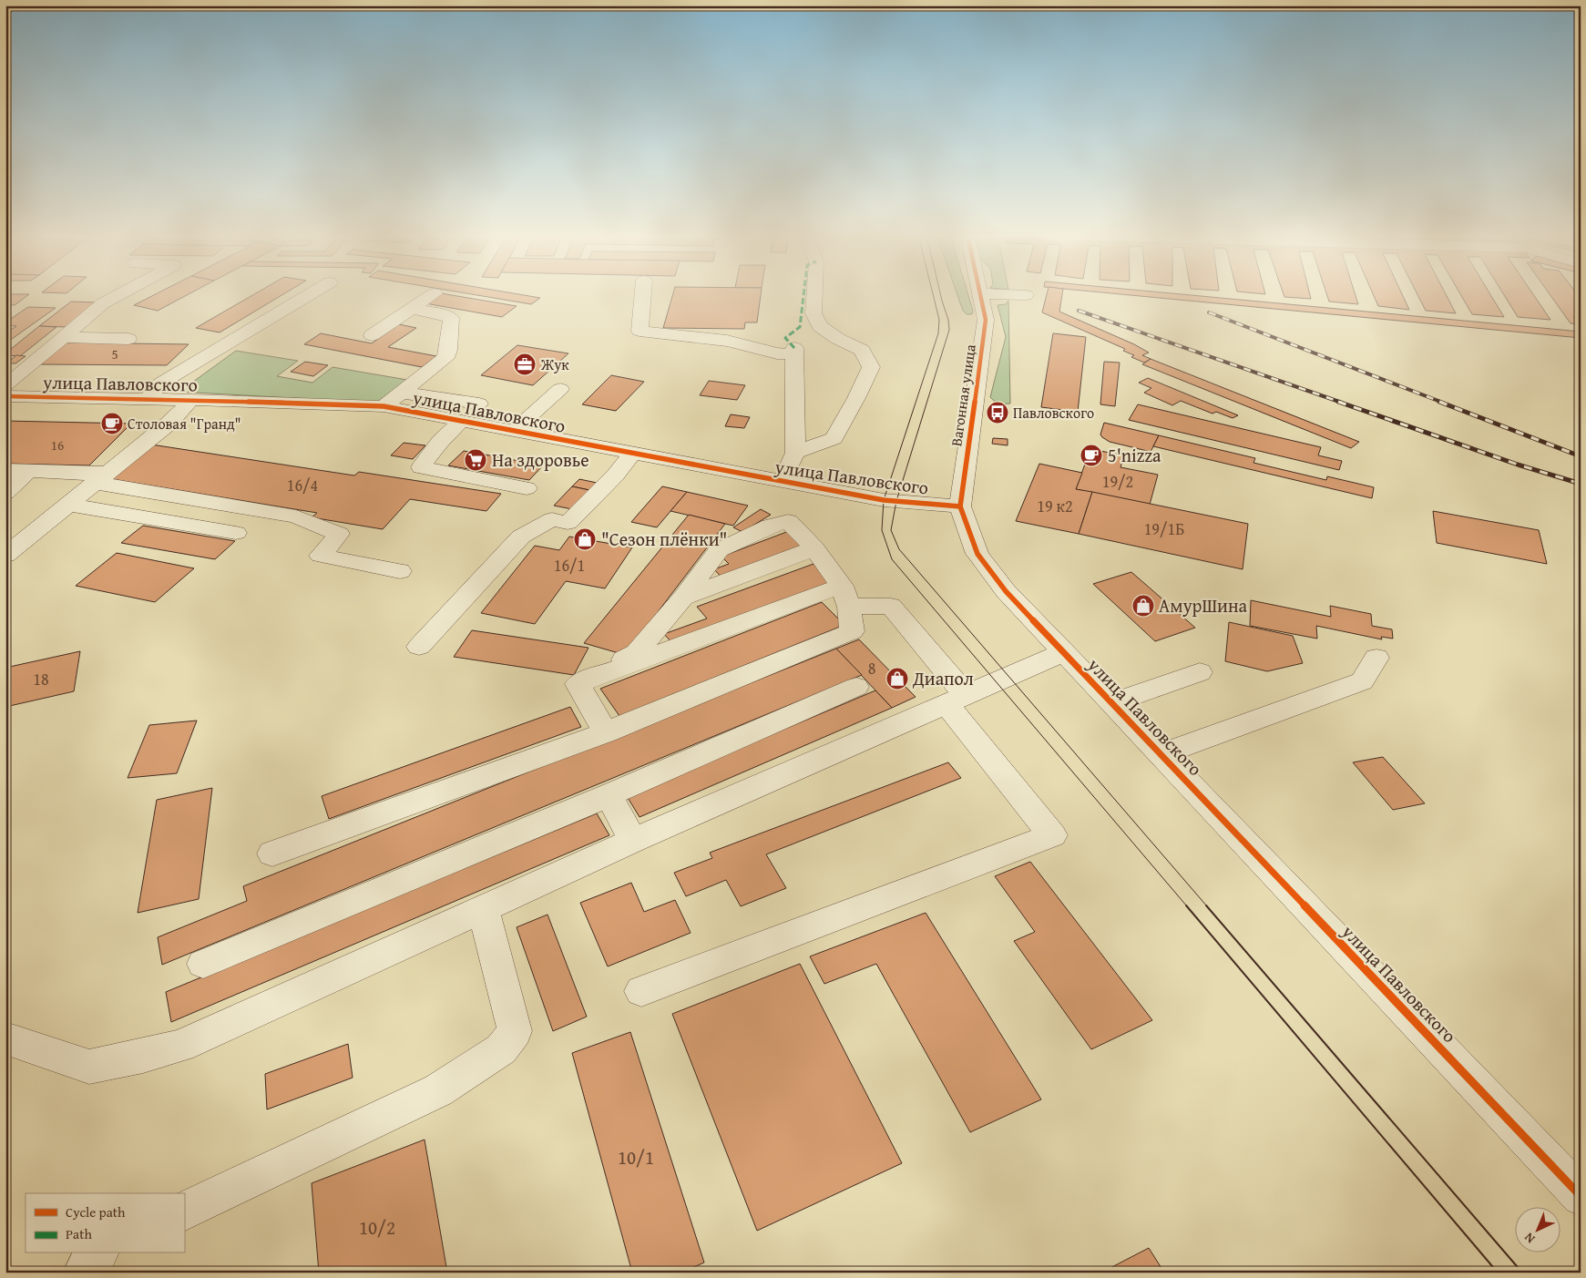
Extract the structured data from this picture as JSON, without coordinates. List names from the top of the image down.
{
  "streets": {
    "street": ["улица Павловского", "Вагонная улица"]
  },
  "crossings": [
    ["улица Павловского", "Вагонная улица"]
  ],
  "places": {
    "office": ["Жук"],
    "bus stop": ["Павловского"],
    "cafe": ["Столовая \"Гранд\"", "5'nizza"],
    "supermarket": ["На здоровье"],
    "shop": ["\"Сезон плёнки\"", "АмурШина", "Диапол"]
  },
  "house_numbers": [
    "5",
    "16",
    "19/2",
    "16/4",
    "19 к2",
    "19/1Б",
    "16/1",
    "8",
    "18",
    "10/1",
    "10/2"
  ],
  "legend": ["Cycle path", "Path"],
  "north": "bottom left"
}
